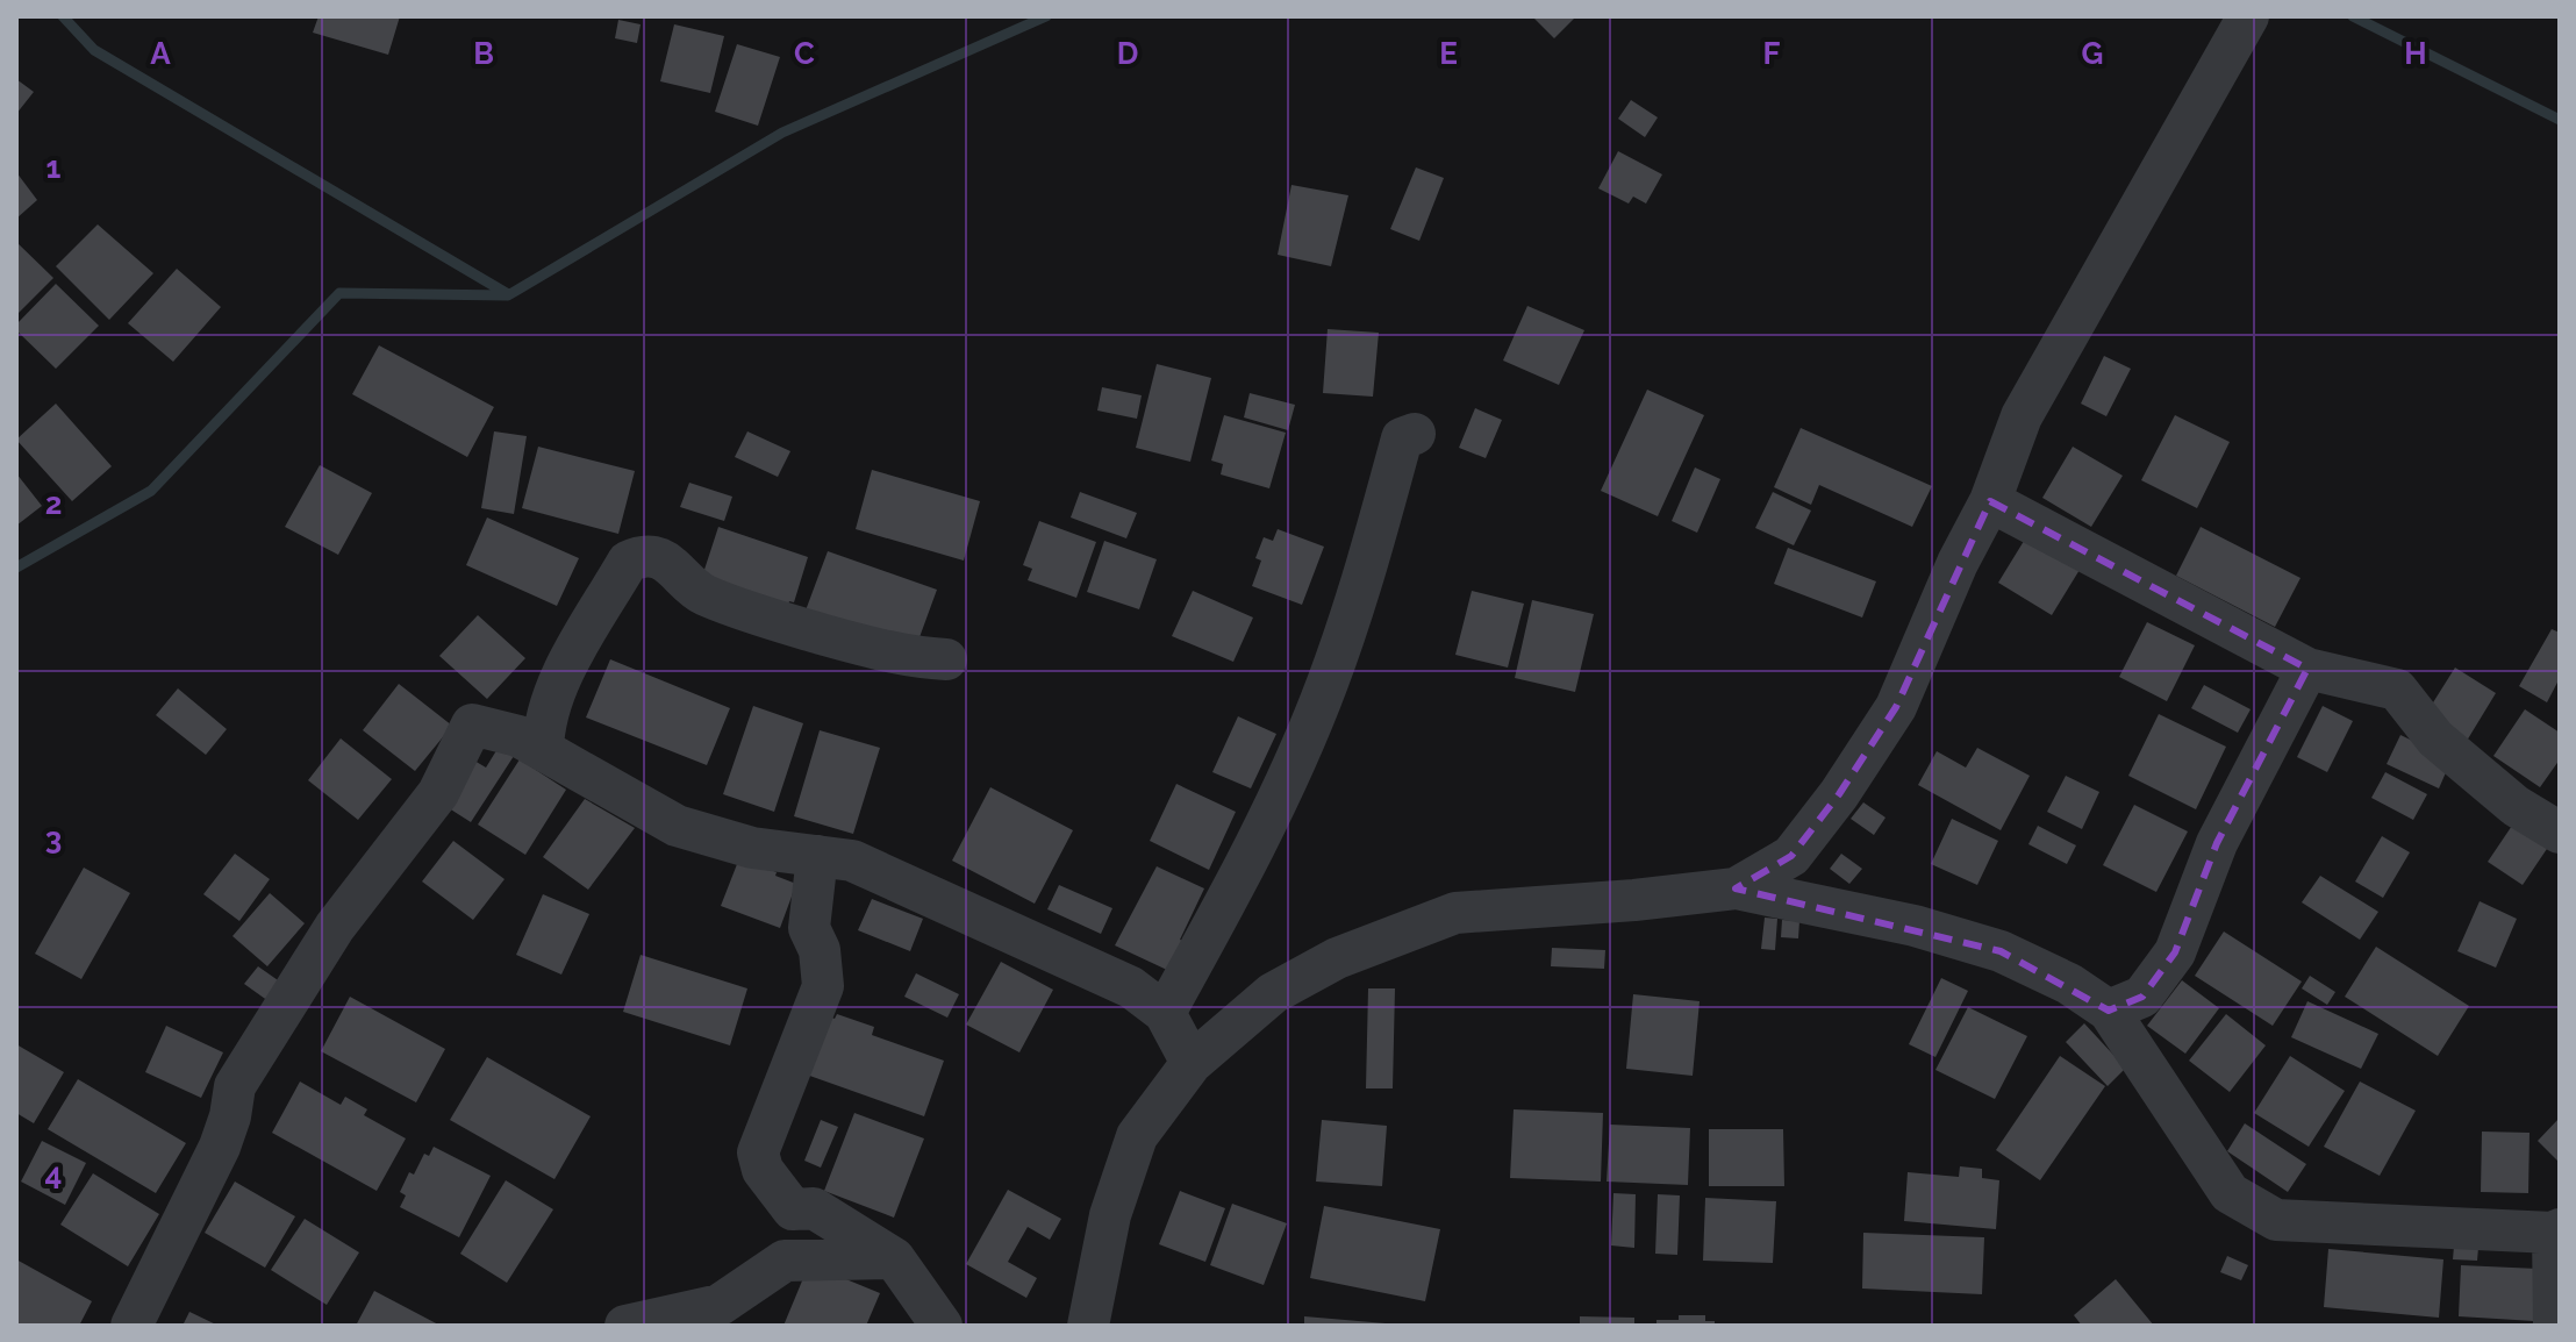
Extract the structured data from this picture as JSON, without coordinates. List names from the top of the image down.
{
  "grid": {
    "columns": [
      "A",
      "B",
      "C",
      "D",
      "E",
      "F",
      "G",
      "H"
    ],
    "rows": [
      "1",
      "2",
      "3",
      "4"
    ]
  }
}
